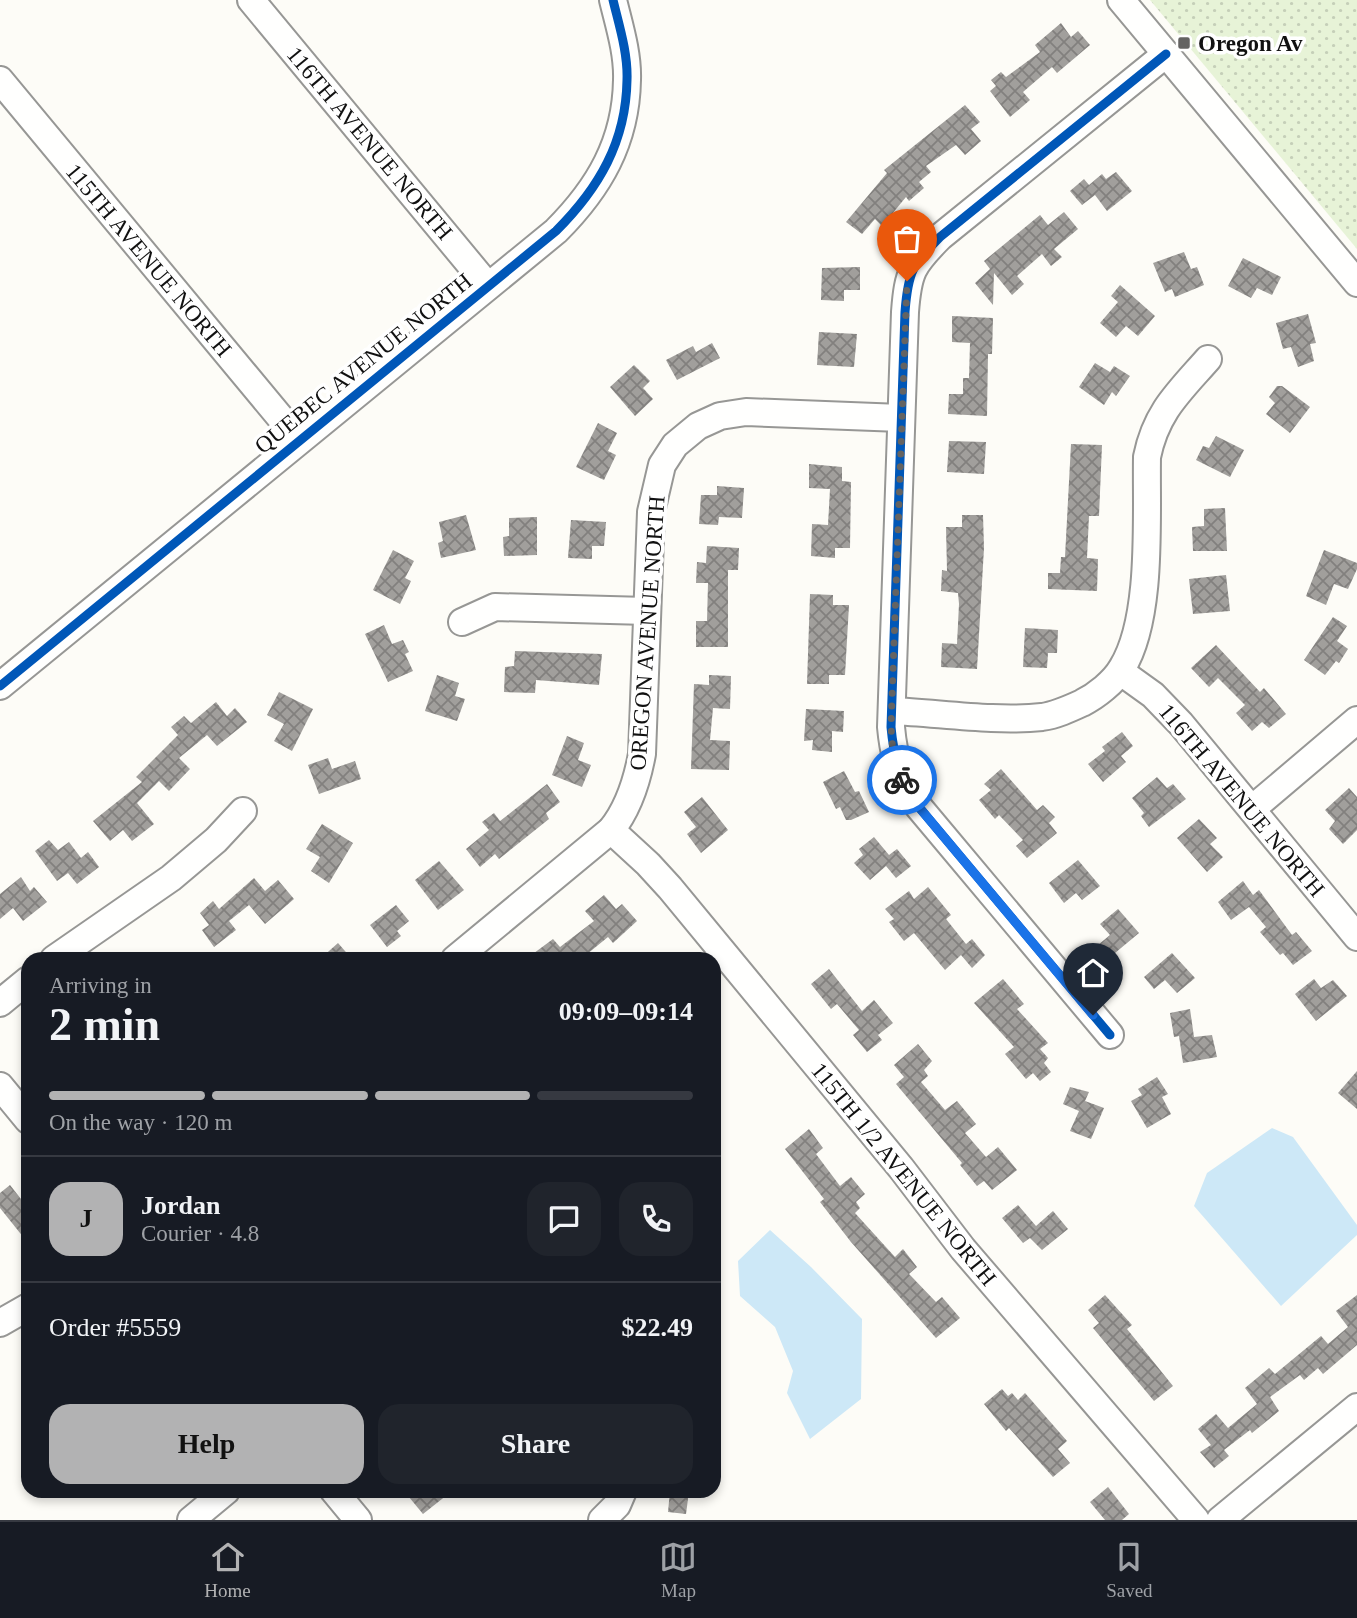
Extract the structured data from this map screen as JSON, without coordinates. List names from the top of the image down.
{
  "streets": {
    "street": [
      "116TH AVENUE NORTH",
      "115TH AVENUE NORTH",
      "QUEBEC AVENUE NORTH",
      "OREGON AVENUE NORTH",
      "115TH 1/2 AVENUE NORTH"
    ]
  },
  "crossings": [
    ["116TH AVENUE NORTH", "QUEBEC AVENUE NORTH"],
    ["115TH AVENUE NORTH", "QUEBEC AVENUE NORTH"],
    ["OREGON AVENUE NORTH", "115TH 1/2 AVENUE NORTH"]
  ],
  "places": {
    "transit": ["Oregon Av"]
  },
  "page": {
    "heading": ["2 min", "Arriving in", "09:09–09:14"],
    "panel": [
      "Jordan",
      "Courier · 4.8",
      "Order #5559",
      "$22.49"
    ],
    "bar": "On the way · 120 m",
    "round": "J",
    "buttons": ["Help", "Share"],
    "tabs": ["Home", "Map", "Saved"]
  }
}
